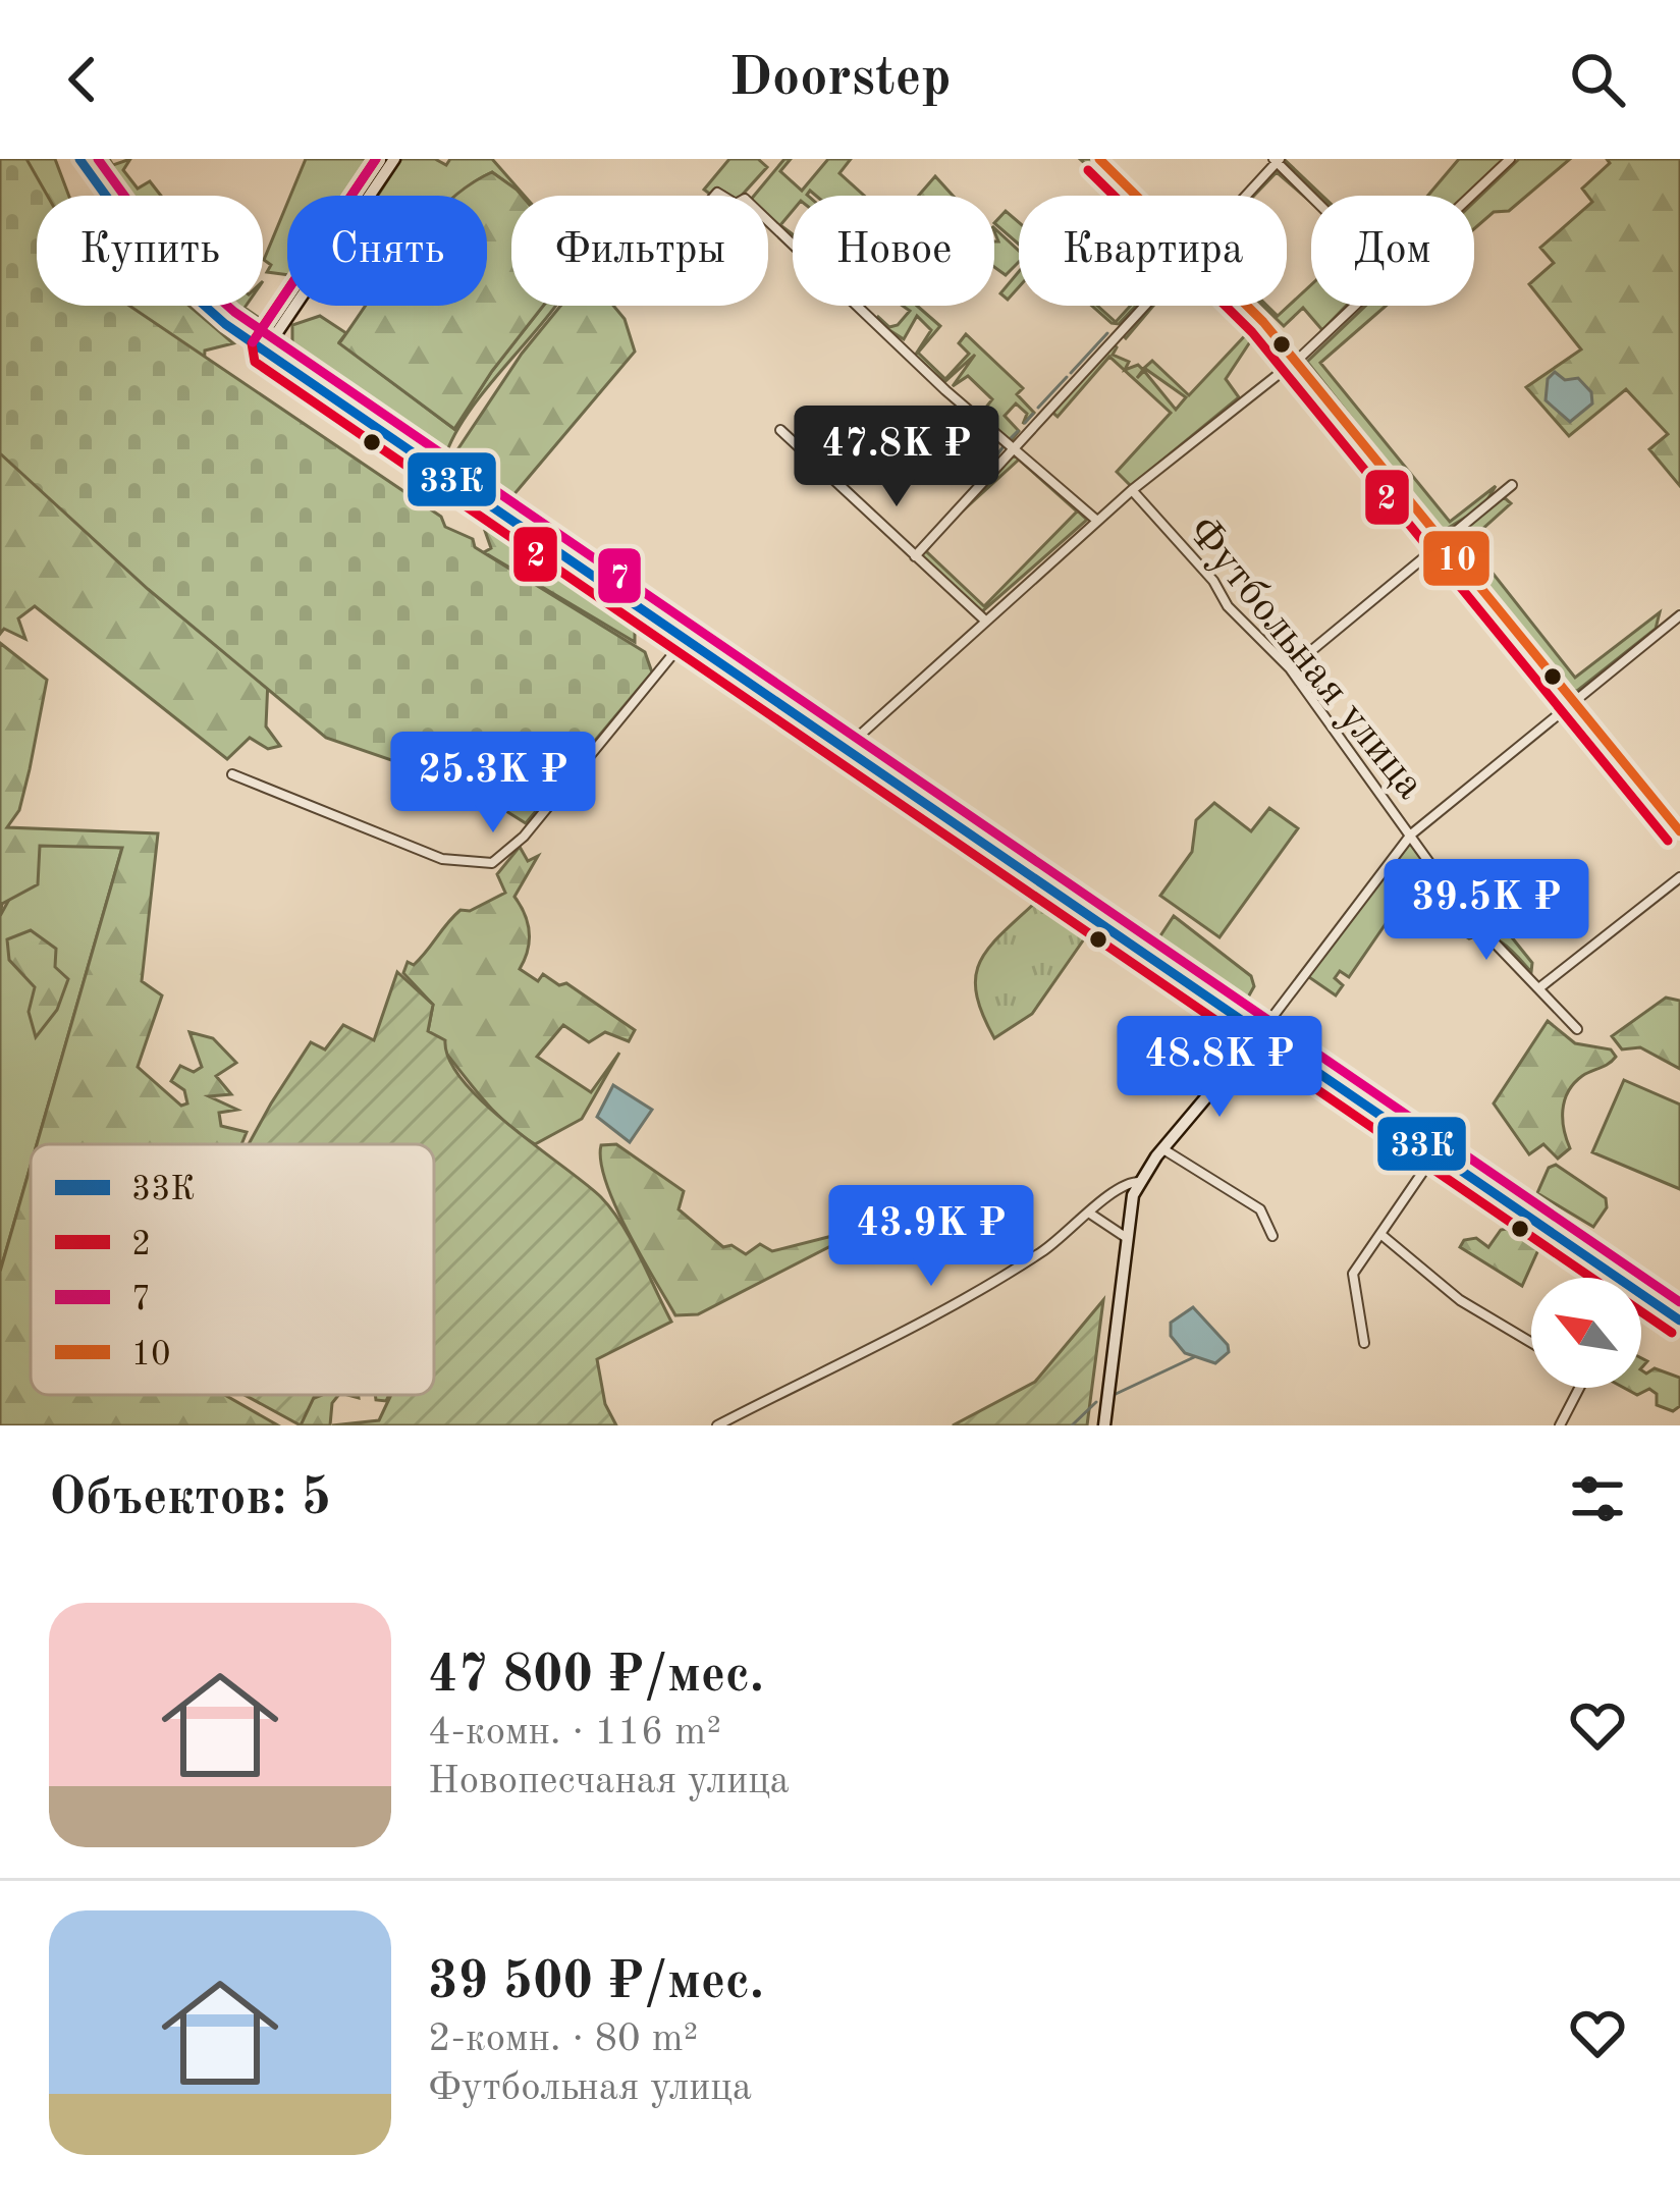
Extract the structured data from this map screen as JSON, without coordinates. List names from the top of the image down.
{
  "streets": {
    "street": ["Футбольная улица"]
  },
  "lines": [
    "transit line 33К",
    "transit line 2",
    "transit line 7",
    "transit line 10"
  ],
  "legend": [
    "33К",
    "2",
    "7",
    "10"
  ],
  "north": "top left",
  "page": {
    "header": "Doorstep",
    "chip": [
      "Купить",
      "Снять",
      "Фильтры",
      "Новое",
      "Квартира",
      "Дом"
    ],
    "price": [
      "47.8K ₽",
      "25.3K ₽",
      "39.5K ₽",
      "48.8K ₽",
      "43.9K ₽"
    ],
    "heading": "Объектов: 5",
    "list": [
      {
        "name": "47 800 ₽/мес.",
        "note": "4-комн. · 116 m² · Новопесчаная улица"
      },
      {
        "name": "39 500 ₽/мес.",
        "note": "2-комн. · 80 m² · Футбольная улица"
      }
    ]
  }
}
